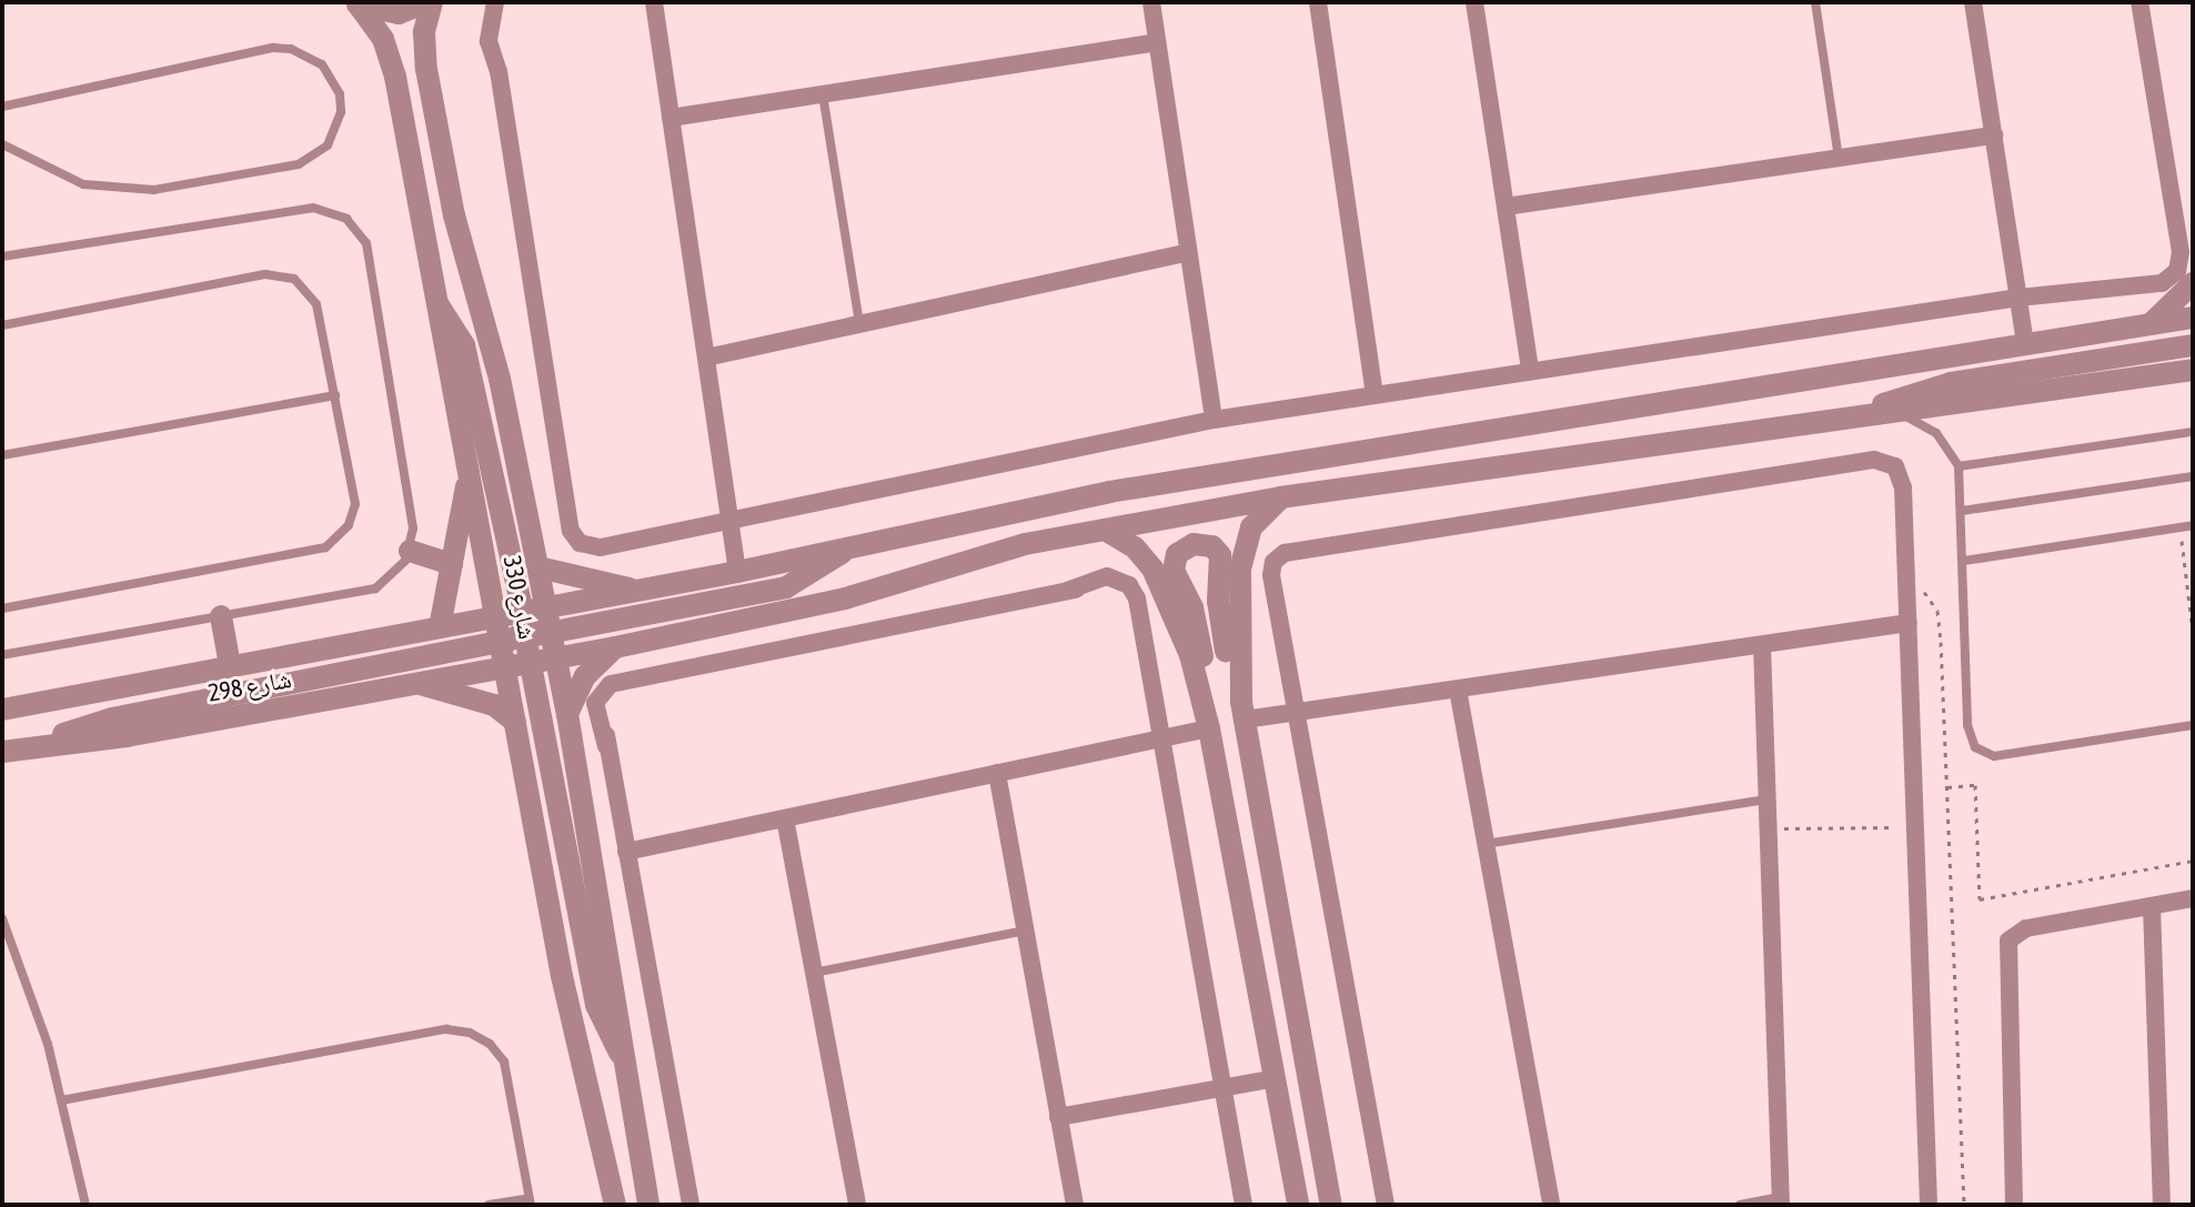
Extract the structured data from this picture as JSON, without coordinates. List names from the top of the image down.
{
  "streets": {
    "street": ["شارع 330", "شارع 298"]
  },
  "crossings": [
    ["شارع 330", "شارع 298"]
  ]
}
